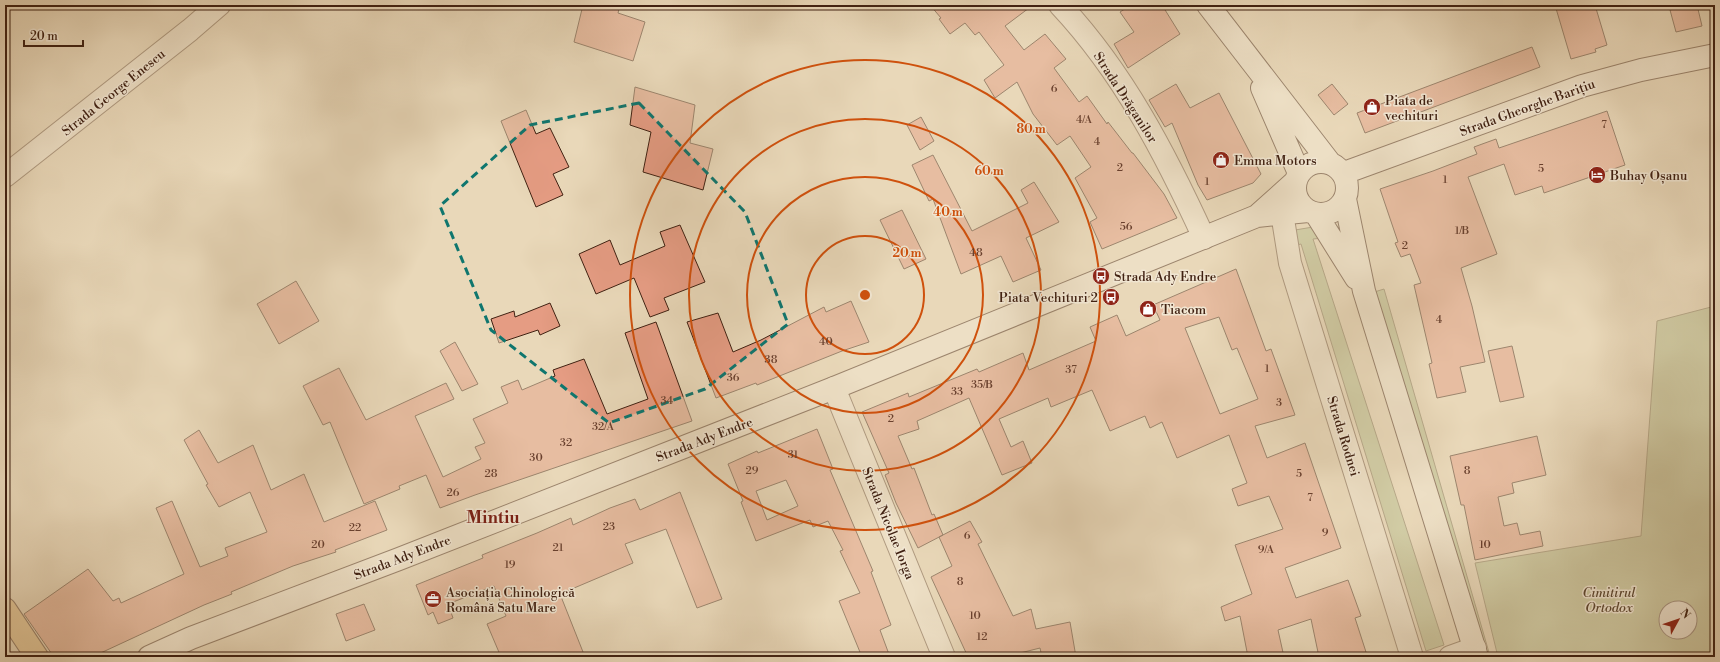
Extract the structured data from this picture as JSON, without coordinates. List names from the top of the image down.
{
  "streets": {
    "main road": [
      "Strada George Enescu",
      "Strada Drăganilor",
      "Strada Gheorghe Barițiu",
      "Strada Rodnei",
      "Strada Ady Endre",
      "Strada Nicolae Iorga"
    ]
  },
  "crossings": [
    ["Strada Drăganilor", "Strada Ady Endre"],
    ["Strada Gheorghe Barițiu", "Strada Ady Endre"],
    ["Strada Rodnei", "Strada Ady Endre"],
    ["Strada Ady Endre", "Strada Nicolae Iorga"]
  ],
  "districts": ["Mintiu"],
  "parks": ["Cimitirul Ortodox"],
  "places": {
    "shop": ["Piata de vechituri", "Emma Motors", "Tiacom"],
    "hotel": ["Buhay Oșanu"],
    "bus stop": ["Strada Ady Endre", "Piata Vechituri 2"],
    "office": ["Asociația Chinologică Română Satu Mare"]
  },
  "house_numbers": [
    "6",
    "4/A",
    "7",
    "4",
    "2",
    "5",
    "1",
    "1",
    "56",
    "1/B",
    "2",
    "48",
    "4",
    "40",
    "38",
    "1",
    "37",
    "36",
    "35/B",
    "33",
    "34",
    "3",
    "2",
    "32/A",
    "32",
    "31",
    "30",
    "29",
    "8",
    "28",
    "5",
    "26",
    "7",
    "23",
    "22",
    "9",
    "6",
    "20",
    "10",
    "21",
    "9/A",
    "19",
    "8",
    "10",
    "12"
  ],
  "scale_bar": "20 m",
  "north": "top right",
  "rings": [
    "80 m",
    "60 m",
    "40 m",
    "20 m"
  ]
}
